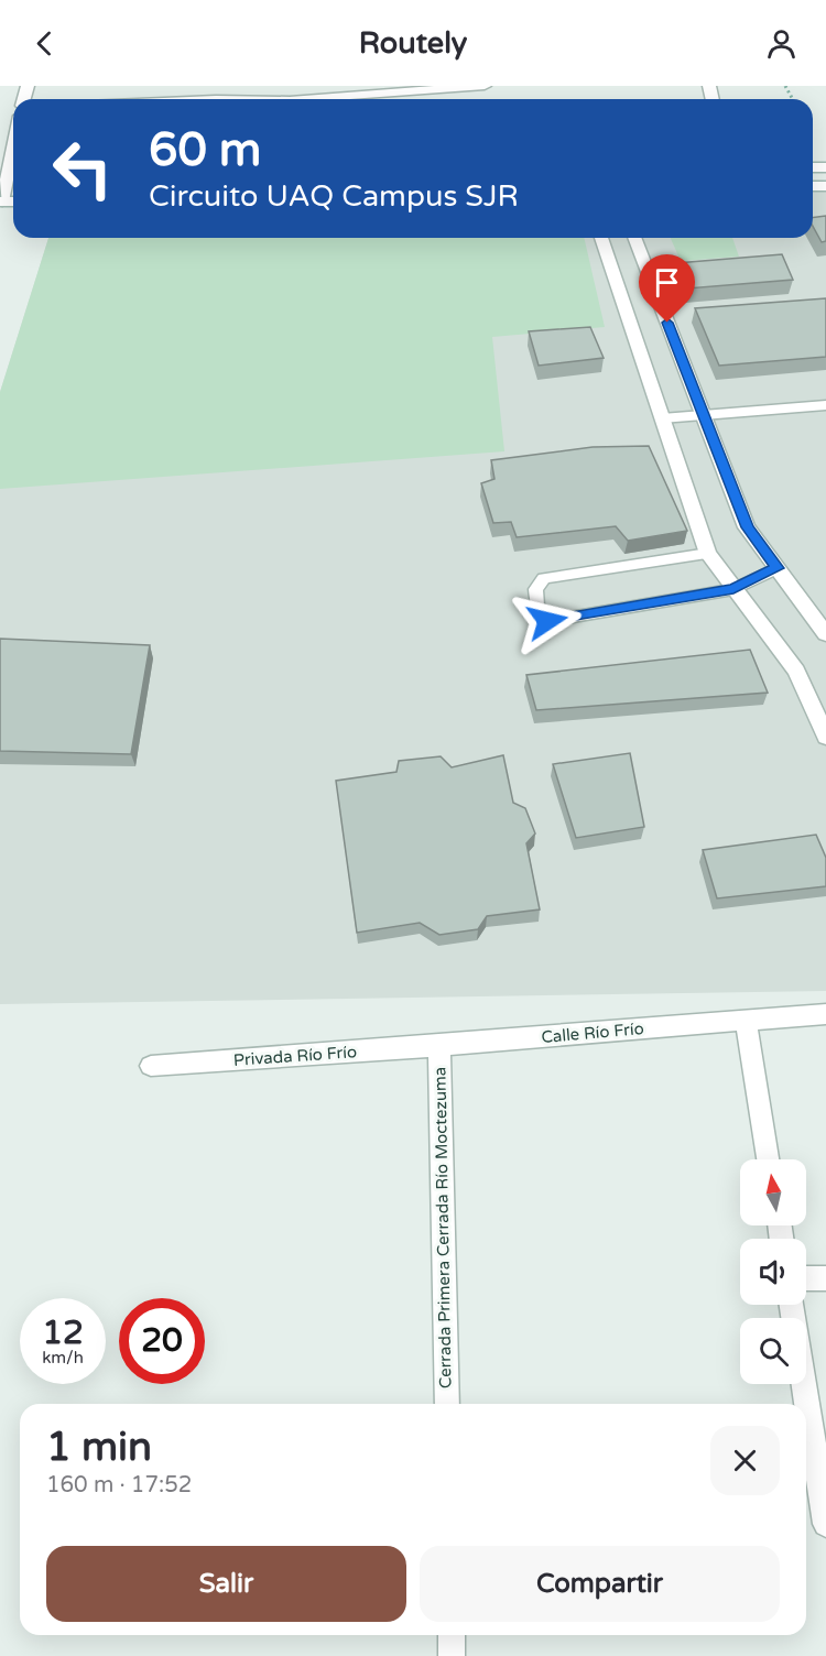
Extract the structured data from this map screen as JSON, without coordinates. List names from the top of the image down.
{
  "streets": {
    "street": ["Calle Río Frío", "Privada Río Frío", "Cerrada Primera Cerrada Río Moctezuma"]
  },
  "crossings": [
    ["Calle Río Frío", "Privada Río Frío"],
    ["Calle Río Frío", "Cerrada Primera Cerrada Río Moctezuma"],
    ["Privada Río Frío", "Cerrada Primera Cerrada Río Moctezuma"]
  ],
  "north": "top",
  "page": {
    "header": "Routely",
    "turn": ["60 m", "Circuito UAQ Campus SJR"],
    "speed": "12 km/h",
    "limit": "20",
    "heading": ["1 min", "160 m · 17:52"],
    "buttons": ["Salir", "Compartir"]
  }
}
